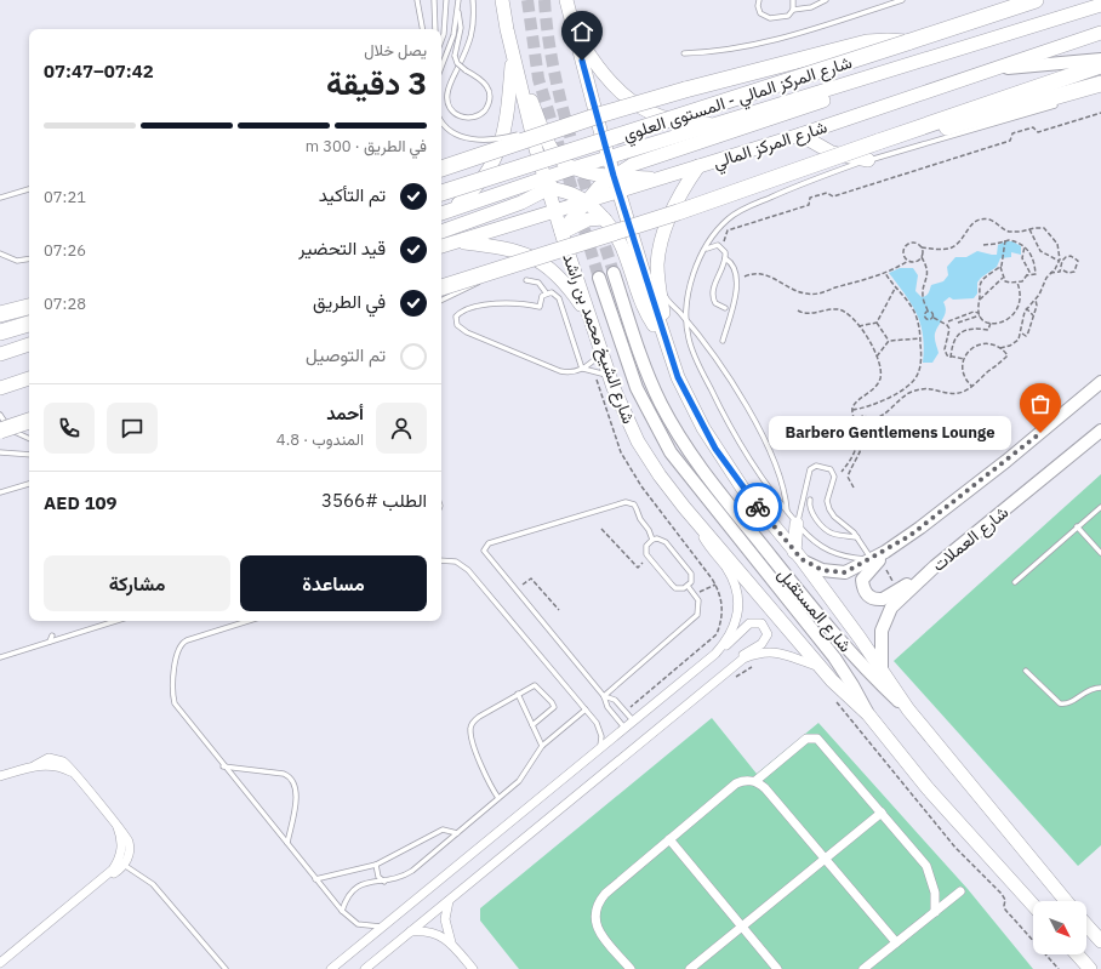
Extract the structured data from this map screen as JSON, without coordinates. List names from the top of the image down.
{
  "streets": {
    "highway": ["شارع المركز المالي - المستوى العلوي"],
    "main road": [
      "شارع المركز المالي",
      "شارع الشيخ محمد بن راشد",
      "شارع العملات",
      "شارع المستقبل"
    ]
  },
  "crossings": [
    ["شارع المركز المالي", "شارع الشيخ محمد بن راشد"],
    ["شارع الشيخ محمد بن راشد", "شارع المستقبل"]
  ],
  "places": ["Barbero Gentlemens Lounge"],
  "north": "bottom right",
  "page": {
    "heading": ["3 دقيقة", "يصل خلال", "07:42–07:47"],
    "panel": [
      "أحمد",
      "المندوب · 4.8",
      "الطلب #3566",
      "AED 109"
    ],
    "bar": "في الطريق · 300 m",
    "list": [
      ["تم التأكيد", "07:21"],
      ["قيد التحضير", "07:26"],
      ["في الطريق", "07:28"],
      "تم التوصيل"
    ],
    "bubble": "Barbero Gentlemens Lounge",
    "buttons": ["مساعدة", "مشاركة"]
  }
}
